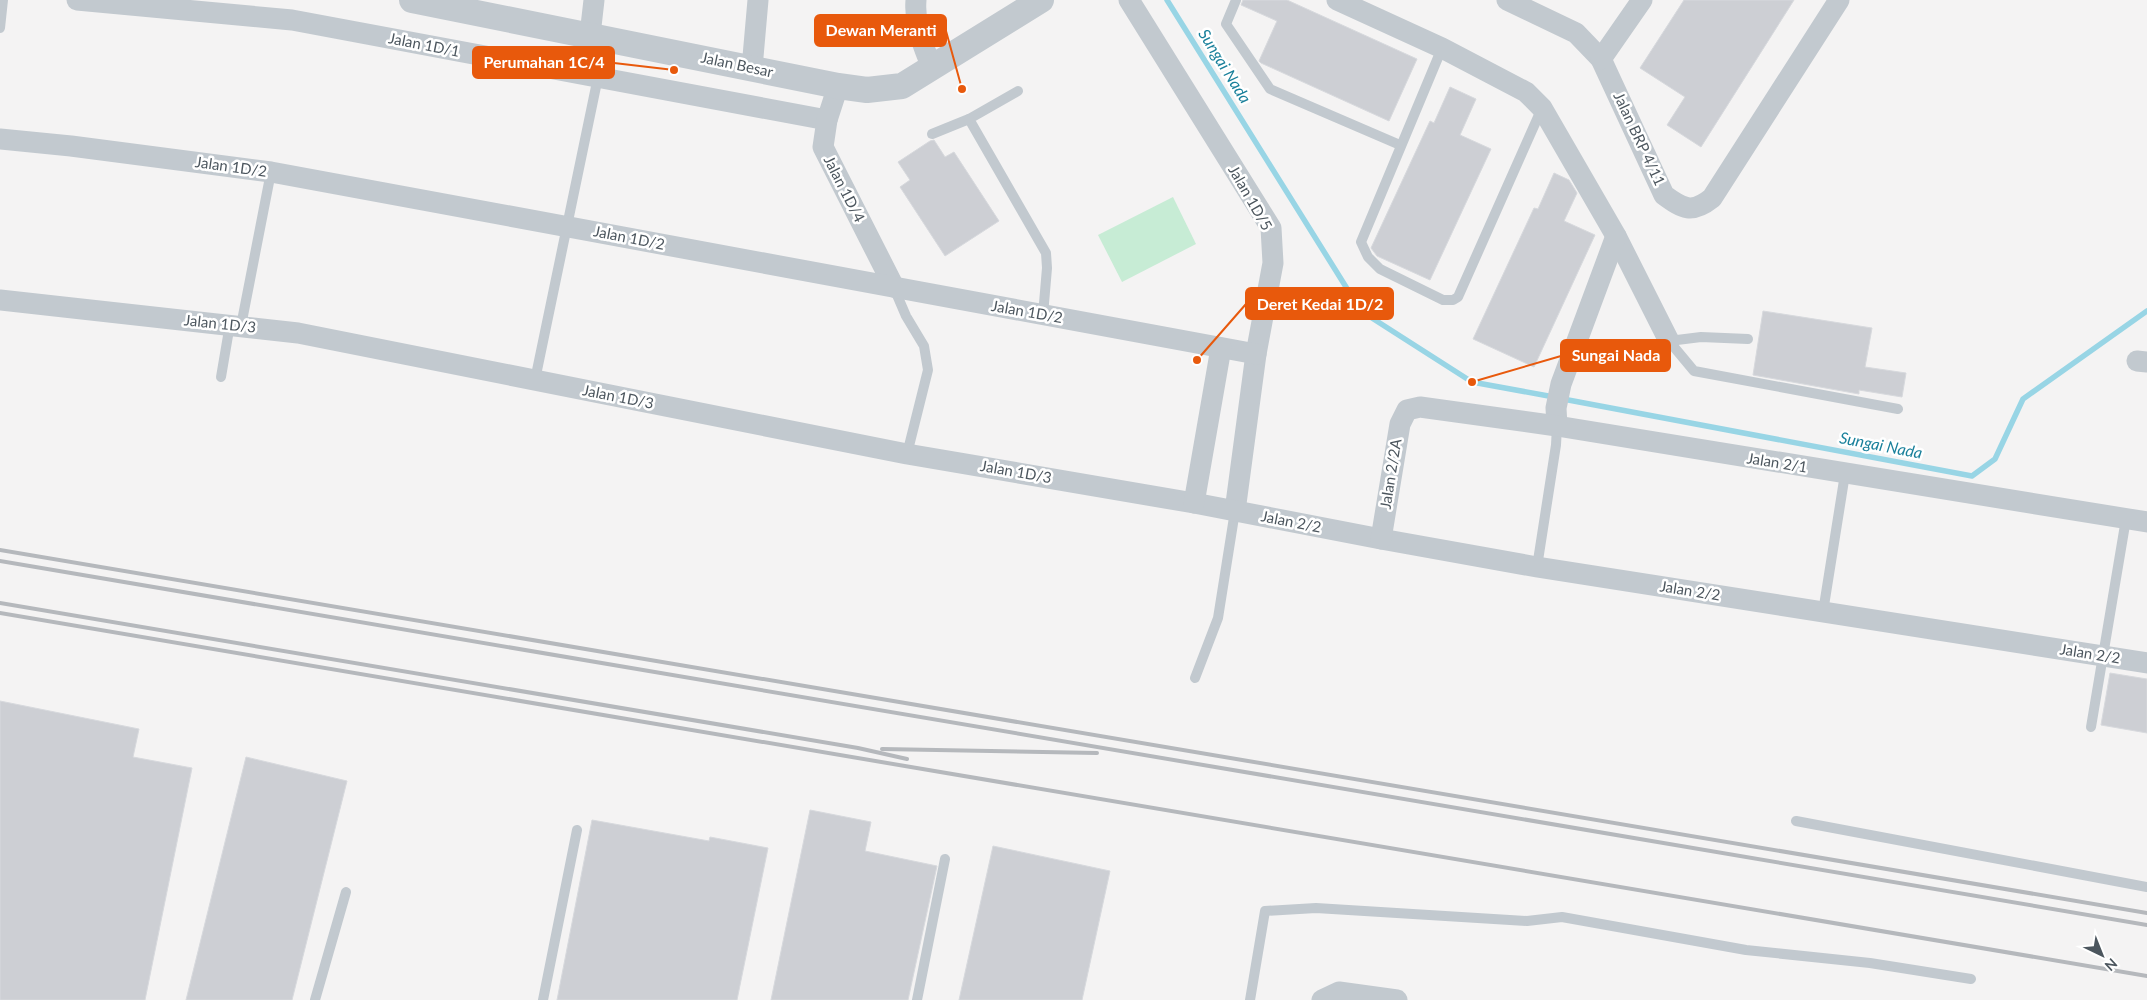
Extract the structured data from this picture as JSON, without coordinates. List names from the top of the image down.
{
  "streets": {
    "street": [
      "Jalan 1D/1",
      "Jalan Besar",
      "Jalan BRP 4/11",
      "Jalan 1D/2",
      "Jalan 1D/4",
      "Jalan 1D/5",
      "Jalan 1D/3",
      "Jalan 2/1",
      "Jalan 2/2A",
      "Jalan 2/2"
    ]
  },
  "crossings": [
    ["Jalan 1D/1", "Jalan 1D/4"],
    ["Jalan Besar", "Jalan 1D/4"],
    ["Jalan 1D/2", "Jalan 1D/4"],
    ["Jalan 1D/2", "Jalan 1D/5"],
    ["Jalan 1D/5", "Jalan 1D/3"],
    ["Jalan 1D/5", "Jalan 2/2"],
    ["Jalan 1D/3", "Jalan 2/2"],
    ["Jalan 2/1", "Jalan 2/2A"],
    ["Jalan 2/2A", "Jalan 2/2"]
  ],
  "water": ["Sungai Nada"],
  "places": [
    "Perumahan 1C/4",
    "Dewan Meranti",
    "Deret Kedai 1D/2",
    "Sungai Nada"
  ],
  "north": "bottom right"
}
